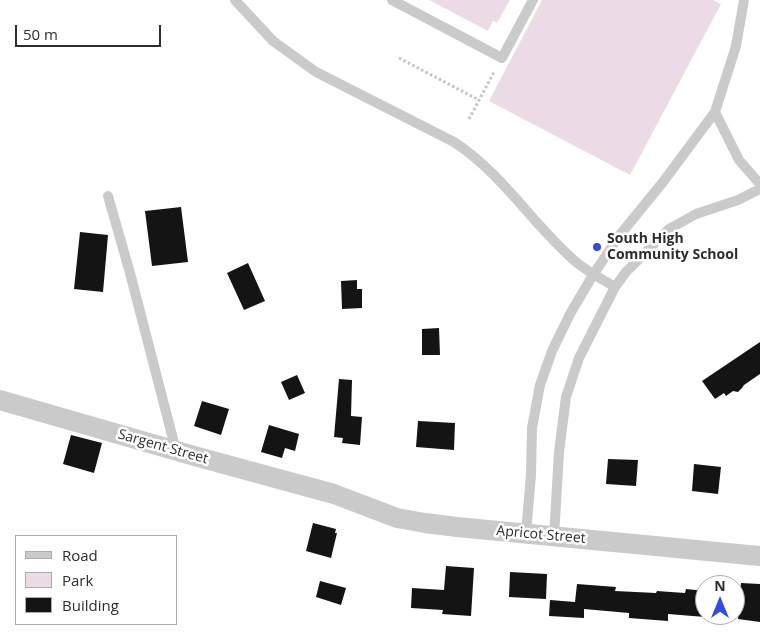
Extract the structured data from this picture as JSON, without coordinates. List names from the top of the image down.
{
  "streets": {
    "street": ["Sargent Street", "Apricot Street"]
  },
  "crossings": [
    ["Sargent Street", "Apricot Street"]
  ],
  "places": ["South High Community School"],
  "legend": ["Road", "Park", "Building"],
  "scale_bar": "50 m",
  "north": "top"
}
